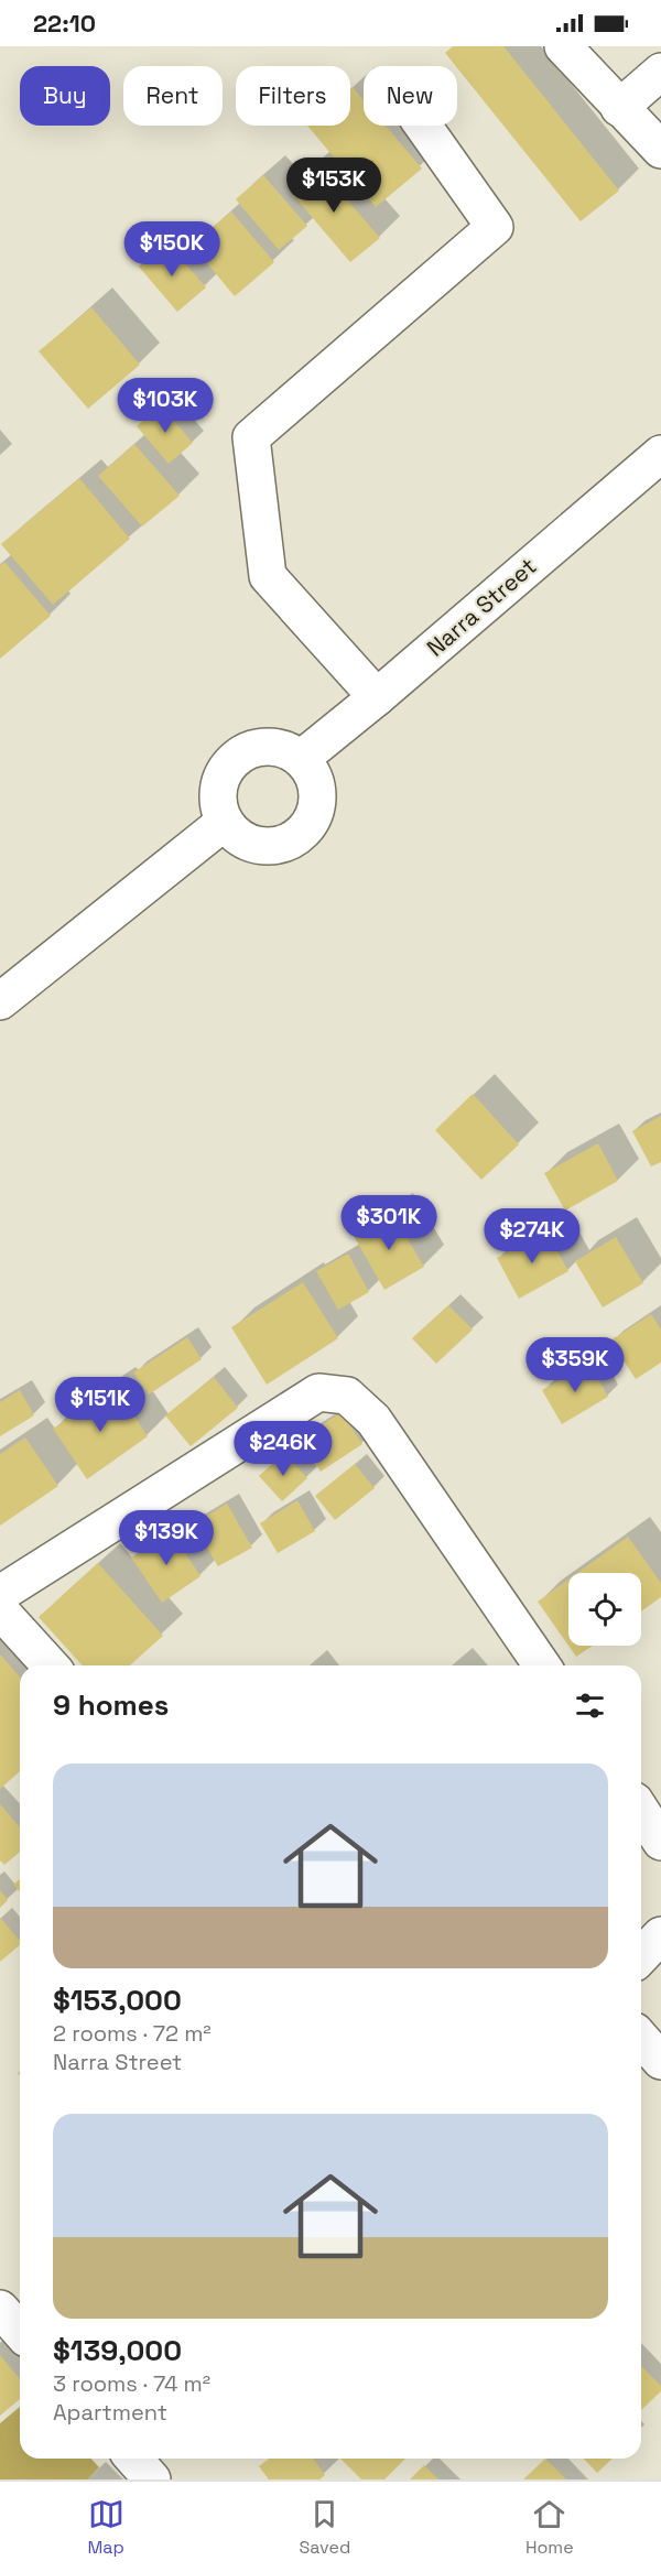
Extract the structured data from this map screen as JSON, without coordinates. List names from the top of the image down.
{
  "streets": {
    "street": ["Narra Street"]
  },
  "page": {
    "status": "22:10",
    "chip": [
      "Buy",
      "Rent",
      "Filters",
      "New"
    ],
    "price": [
      "$153K",
      "$150K",
      "$103K",
      "$301K",
      "$274K",
      "$359K",
      "$151K",
      "$246K",
      "$139K"
    ],
    "heading": "9 homes",
    "list": [
      {
        "name": "$153,000",
        "note": "2 rooms · 72 m² · Narra Street"
      },
      {
        "name": "$139,000",
        "note": "3 rooms · 74 m² · Apartment"
      }
    ],
    "tabs": ["Map", "Saved", "Home"]
  }
}
